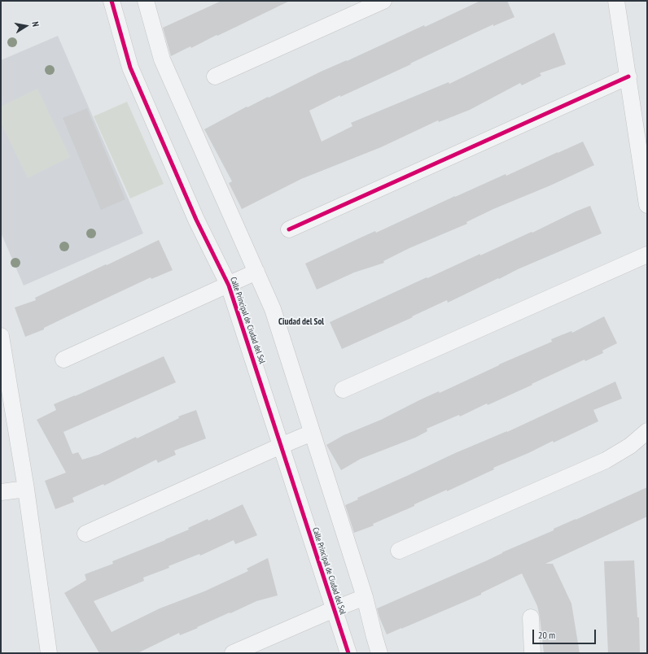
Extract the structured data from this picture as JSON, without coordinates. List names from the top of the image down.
{
  "streets": {
    "street": ["Calle Principal de Ciudad del Sol"]
  },
  "districts": ["Ciudad del Sol"],
  "scale_bar": "20 m",
  "north": "right"
}
